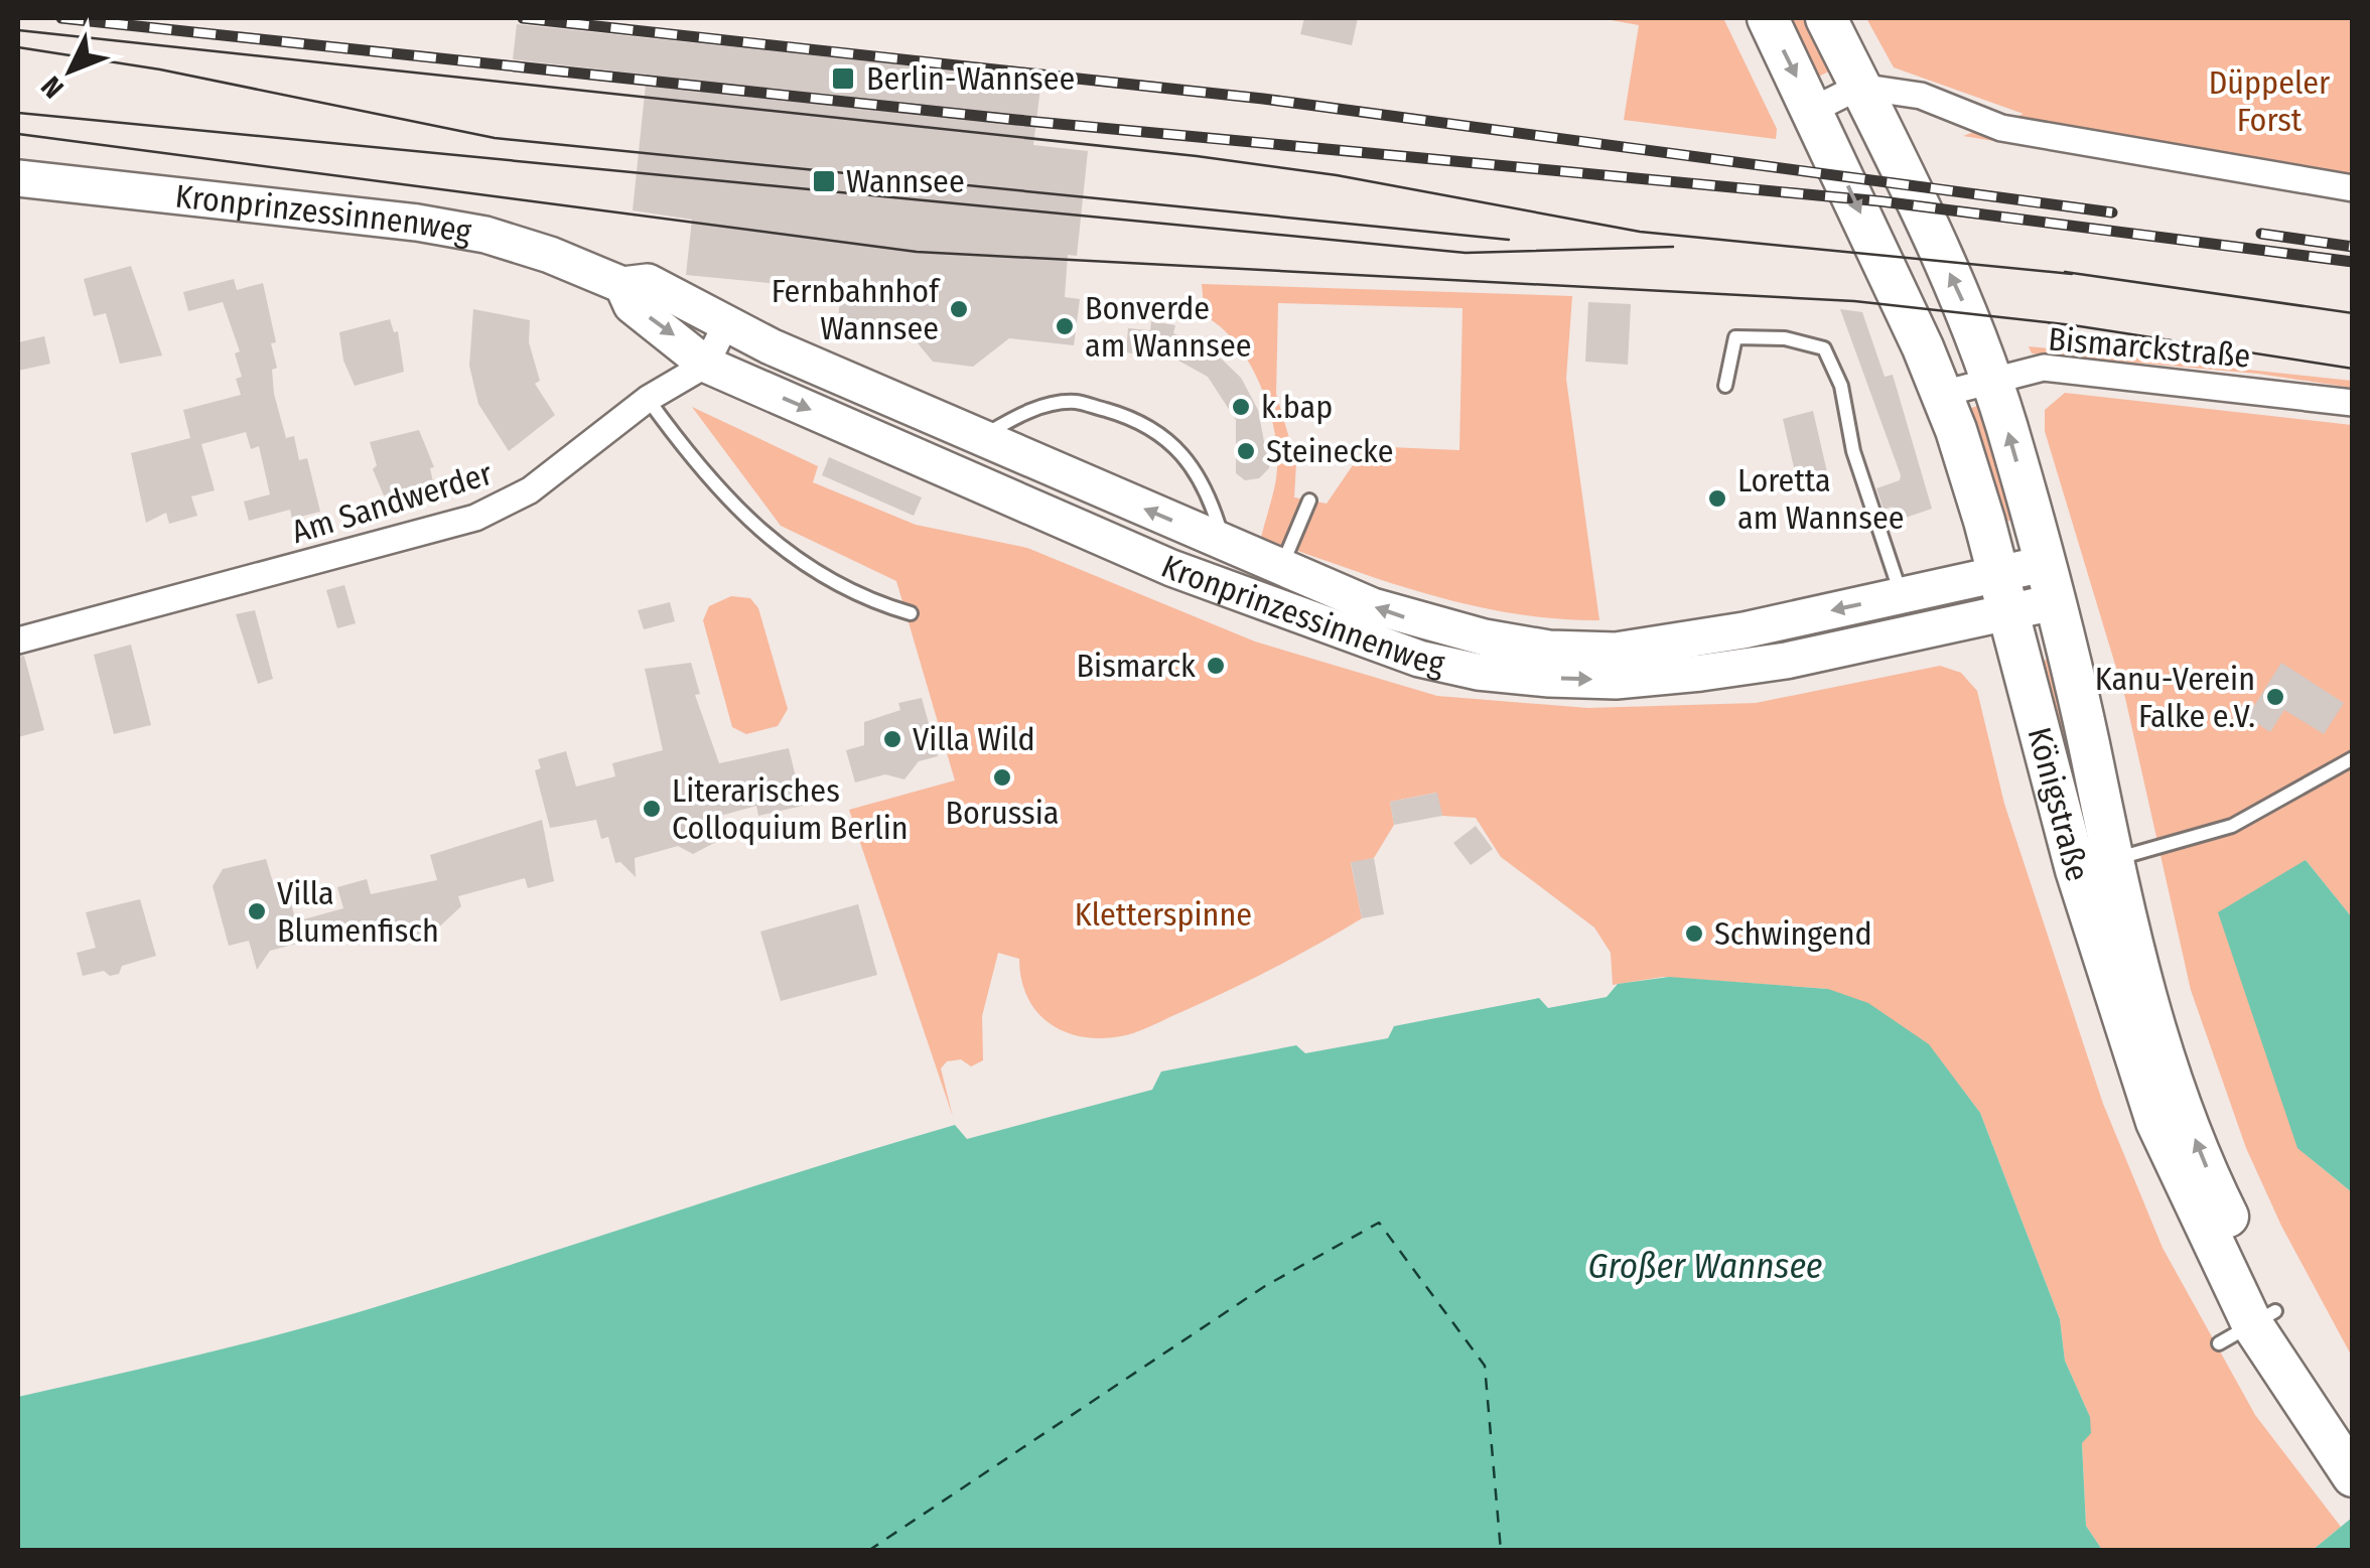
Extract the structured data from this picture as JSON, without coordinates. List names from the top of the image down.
{
  "streets": {
    "main road": ["Kronprinzessinnenweg", "Königstraße"],
    "street": ["Bismarckstraße", "Am Sandwerder"]
  },
  "crossings": [
    ["Kronprinzessinnenweg", "Am Sandwerder"],
    ["Kronprinzessinnenweg", "Königstraße"],
    ["Bismarckstraße", "Königstraße"]
  ],
  "water": ["Großer Wannsee"],
  "parks": ["Düppeler Forst", "Kletterspinne"],
  "places": {
    "transit": ["Berlin-Wannsee", "Wannsee"],
    "other": [
      "Fernbahnhof Wannsee",
      "Bonverde am Wannsee",
      "k.bap",
      "Steinecke",
      "Loretta am Wannsee",
      "Bismarck",
      "Kanu-Verein Falke e.V.",
      "Villa Wild",
      "Borussia",
      "Literarisches Colloquium Berlin",
      "Villa Blumenfisch",
      "Schwingend"
    ]
  },
  "north": "bottom left"
}
